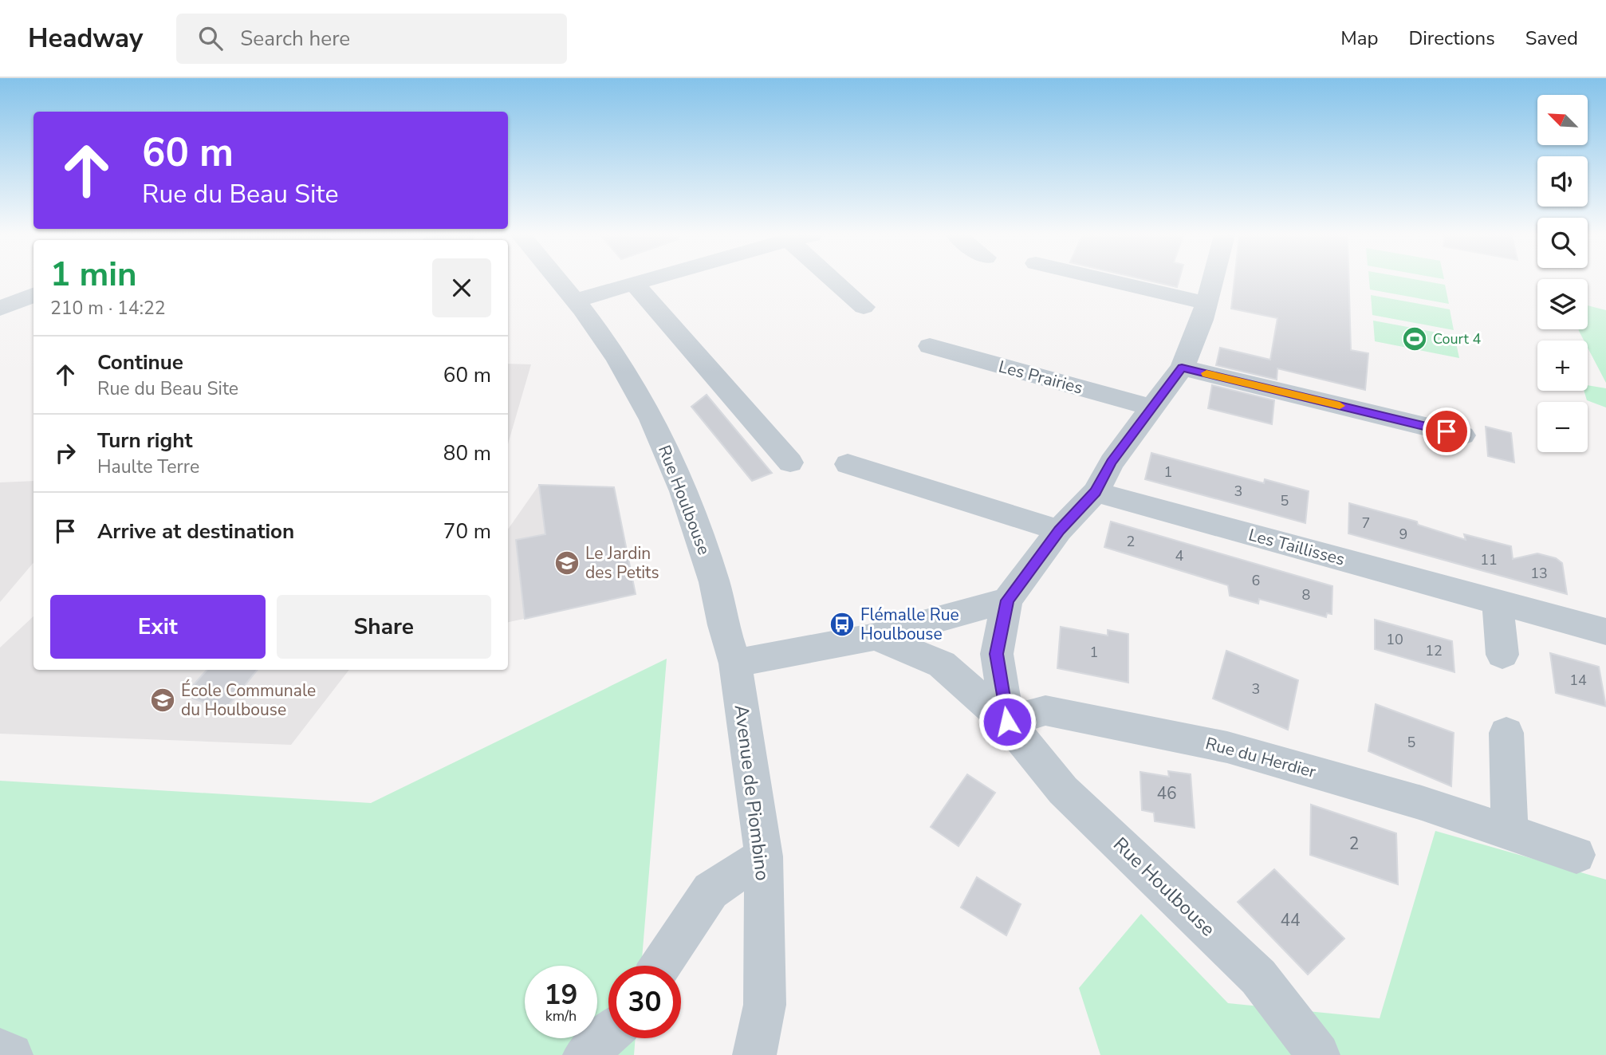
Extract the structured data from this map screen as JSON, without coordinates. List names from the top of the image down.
{
  "streets": {
    "street": [
      "Les Prairies",
      "Rue Houlbouse",
      "Les Taillisses",
      "Rue du Herdier",
      "Avenue de Piombino"
    ]
  },
  "crossings": [
    ["Rue Houlbouse", "Rue du Herdier"],
    ["Rue Houlbouse", "Avenue de Piombino"]
  ],
  "places": {
    "sports": ["Court 4"],
    "school or university": ["Le Jardin des Petits", "École Communale du Houlbouse"],
    "bus stop": ["Flémalle Rue Houlbouse"]
  },
  "house_numbers": [
    "1",
    "3",
    "5",
    "7",
    "9",
    "2",
    "4",
    "11",
    "13",
    "6",
    "8",
    "10",
    "12",
    "1",
    "14",
    "3",
    "5",
    "46",
    "2",
    "44"
  ],
  "north": "top left",
  "page": {
    "header": "Headway",
    "search": "Search here",
    "nav": ["Map", "Directions", "Saved"],
    "map_buttons": ["+", "−"],
    "turn": ["60 m", "Rue du Beau Site"],
    "heading": ["1 min", "210 m · 14:22"],
    "list": [
      {
        "name": "Continue",
        "note": "Rue du Beau Site",
        "value": "60 m"
      },
      {
        "name": "Turn right",
        "note": "Haulte Terre",
        "value": "80 m"
      },
      {
        "name": "Arrive at destination",
        "value": "70 m"
      }
    ],
    "buttons": ["Exit", "Share"],
    "speed": "19 km/h",
    "limit": "30"
  }
}
